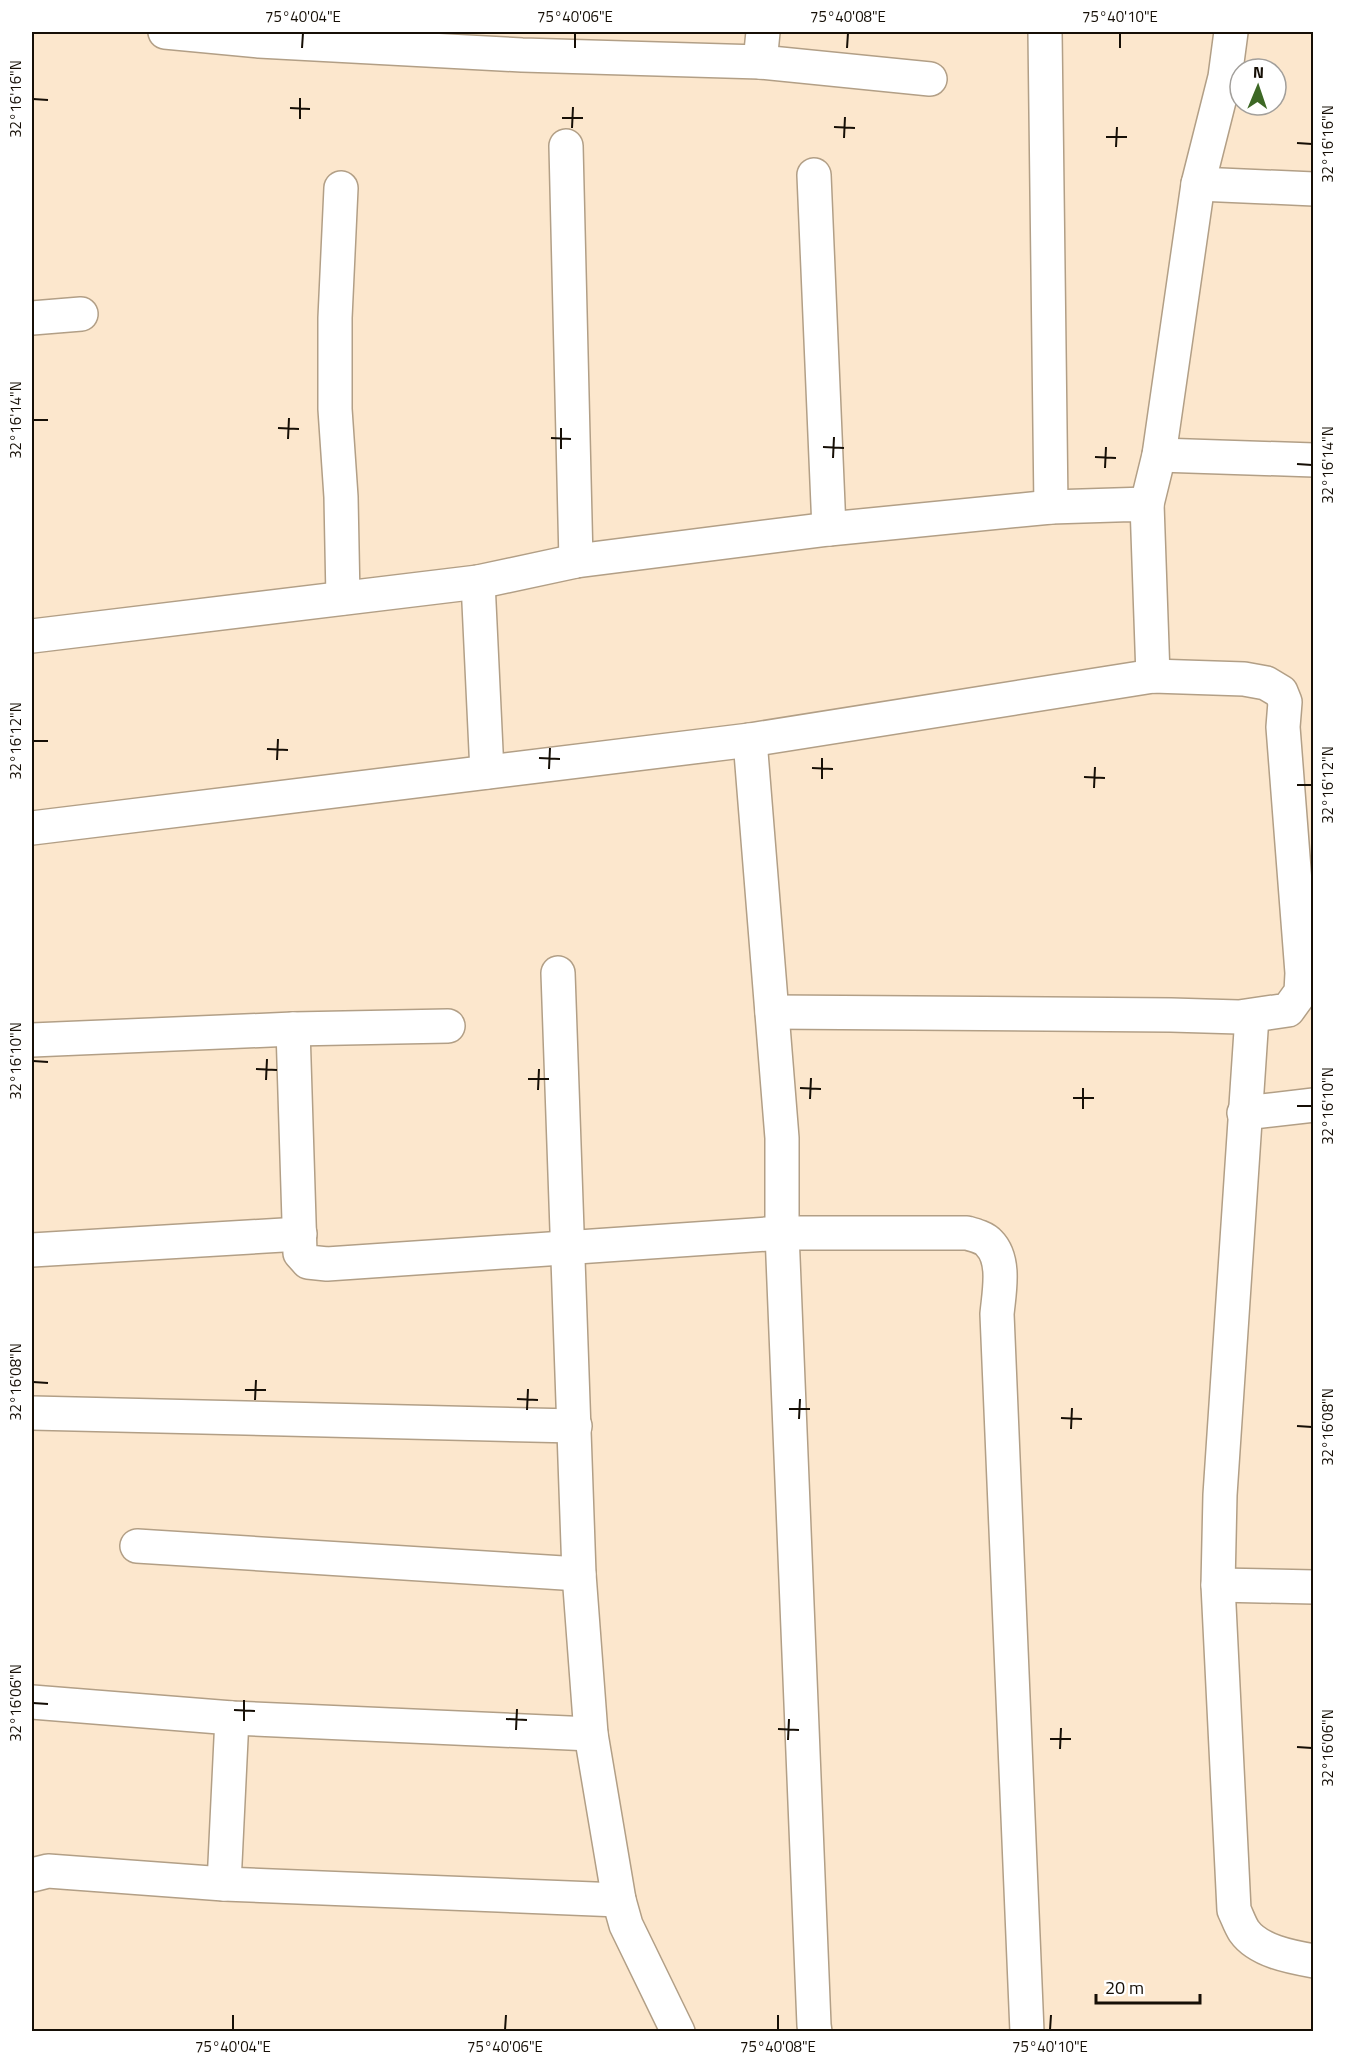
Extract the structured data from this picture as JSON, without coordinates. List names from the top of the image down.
{
  "scale_bar": "20 m",
  "north": "top",
  "coordinates": [
    "75°40'04\"E",
    "75°40'06\"E",
    "75°40'08\"E",
    "75°40'10\"E",
    "32°16'16\"N",
    "32°16'14\"N",
    "32°16'12\"N",
    "32°16'10\"N",
    "32°16'08\"N",
    "32°16'06\"N"
  ]
}
